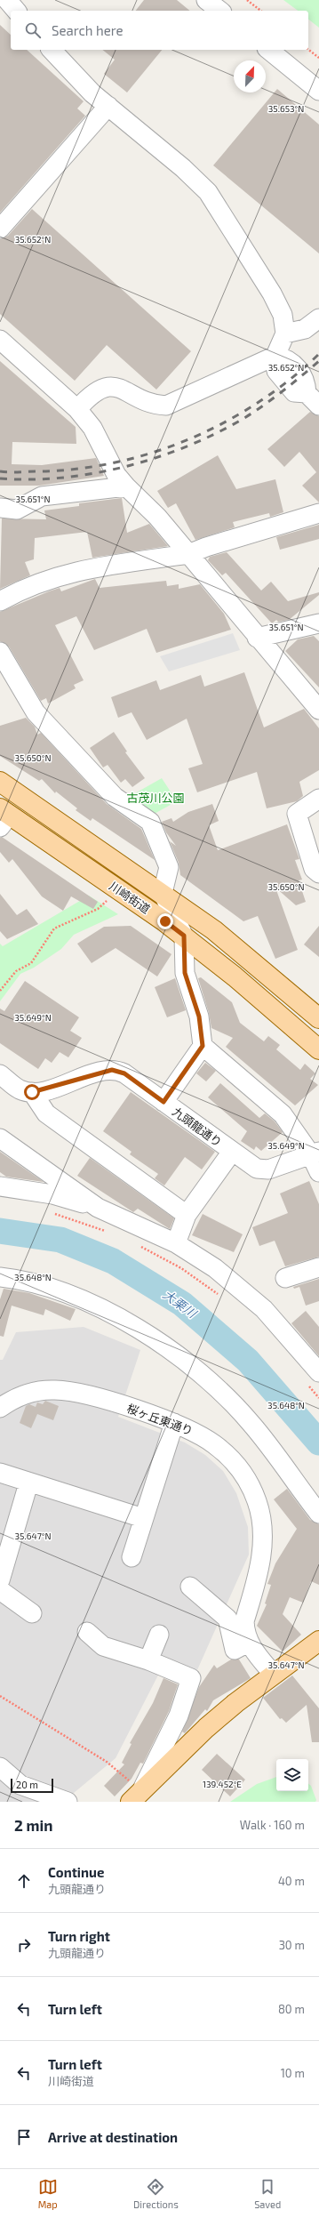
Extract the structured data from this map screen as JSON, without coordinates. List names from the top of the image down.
{
  "streets": {
    "main road": ["川崎街道"],
    "street": ["九頭龍通り", "桜ヶ丘東通り"]
  },
  "water": ["大栗川"],
  "parks": ["古茂川公園"],
  "scale_bar": "20 m",
  "north": "top right",
  "page": {
    "search": "Search here",
    "scale": "20 m",
    "heading": ["2 min", "Walk · 160 m"],
    "list": [
      ["Continue", "九頭龍通り", "40 m"],
      ["Turn right", "九頭龍通り", "30 m"],
      ["Turn left", "80 m"],
      ["Turn left", "川崎街道", "10 m"],
      "Arrive at destination"
    ],
    "nav": ["Map", "Directions", "Saved"]
  },
  "coordinates": [
    "35.653°N",
    "35.652°N",
    "35.651°N",
    "35.650°N",
    "35.649°N",
    "35.648°N",
    "35.647°N",
    "139.452°E"
  ]
}
